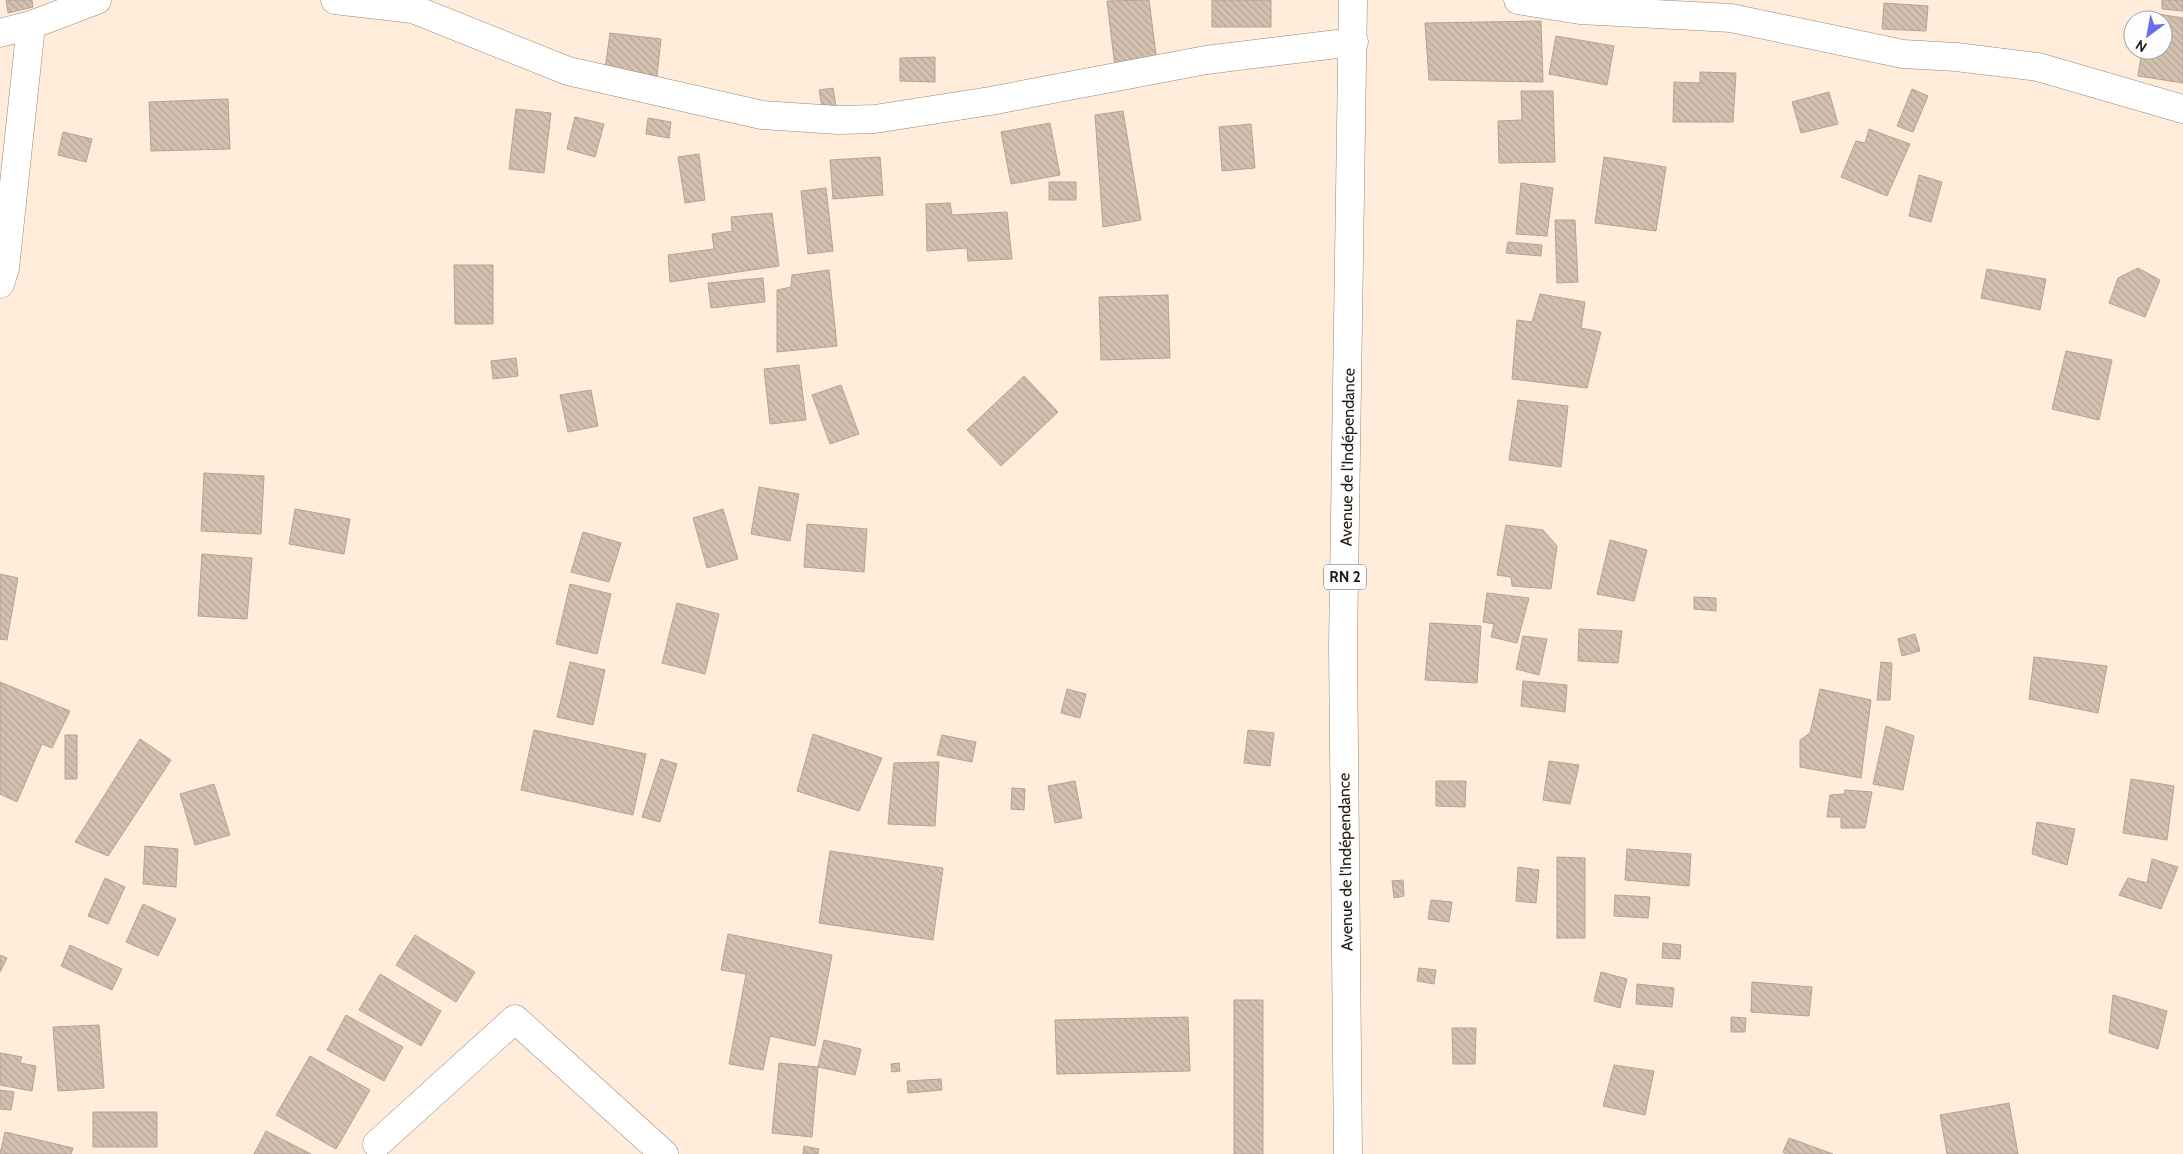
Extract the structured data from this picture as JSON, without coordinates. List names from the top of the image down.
{
  "streets": {
    "street": ["Avenue de l'Indépendance", "RN 2"]
  },
  "north": "bottom left"
}
